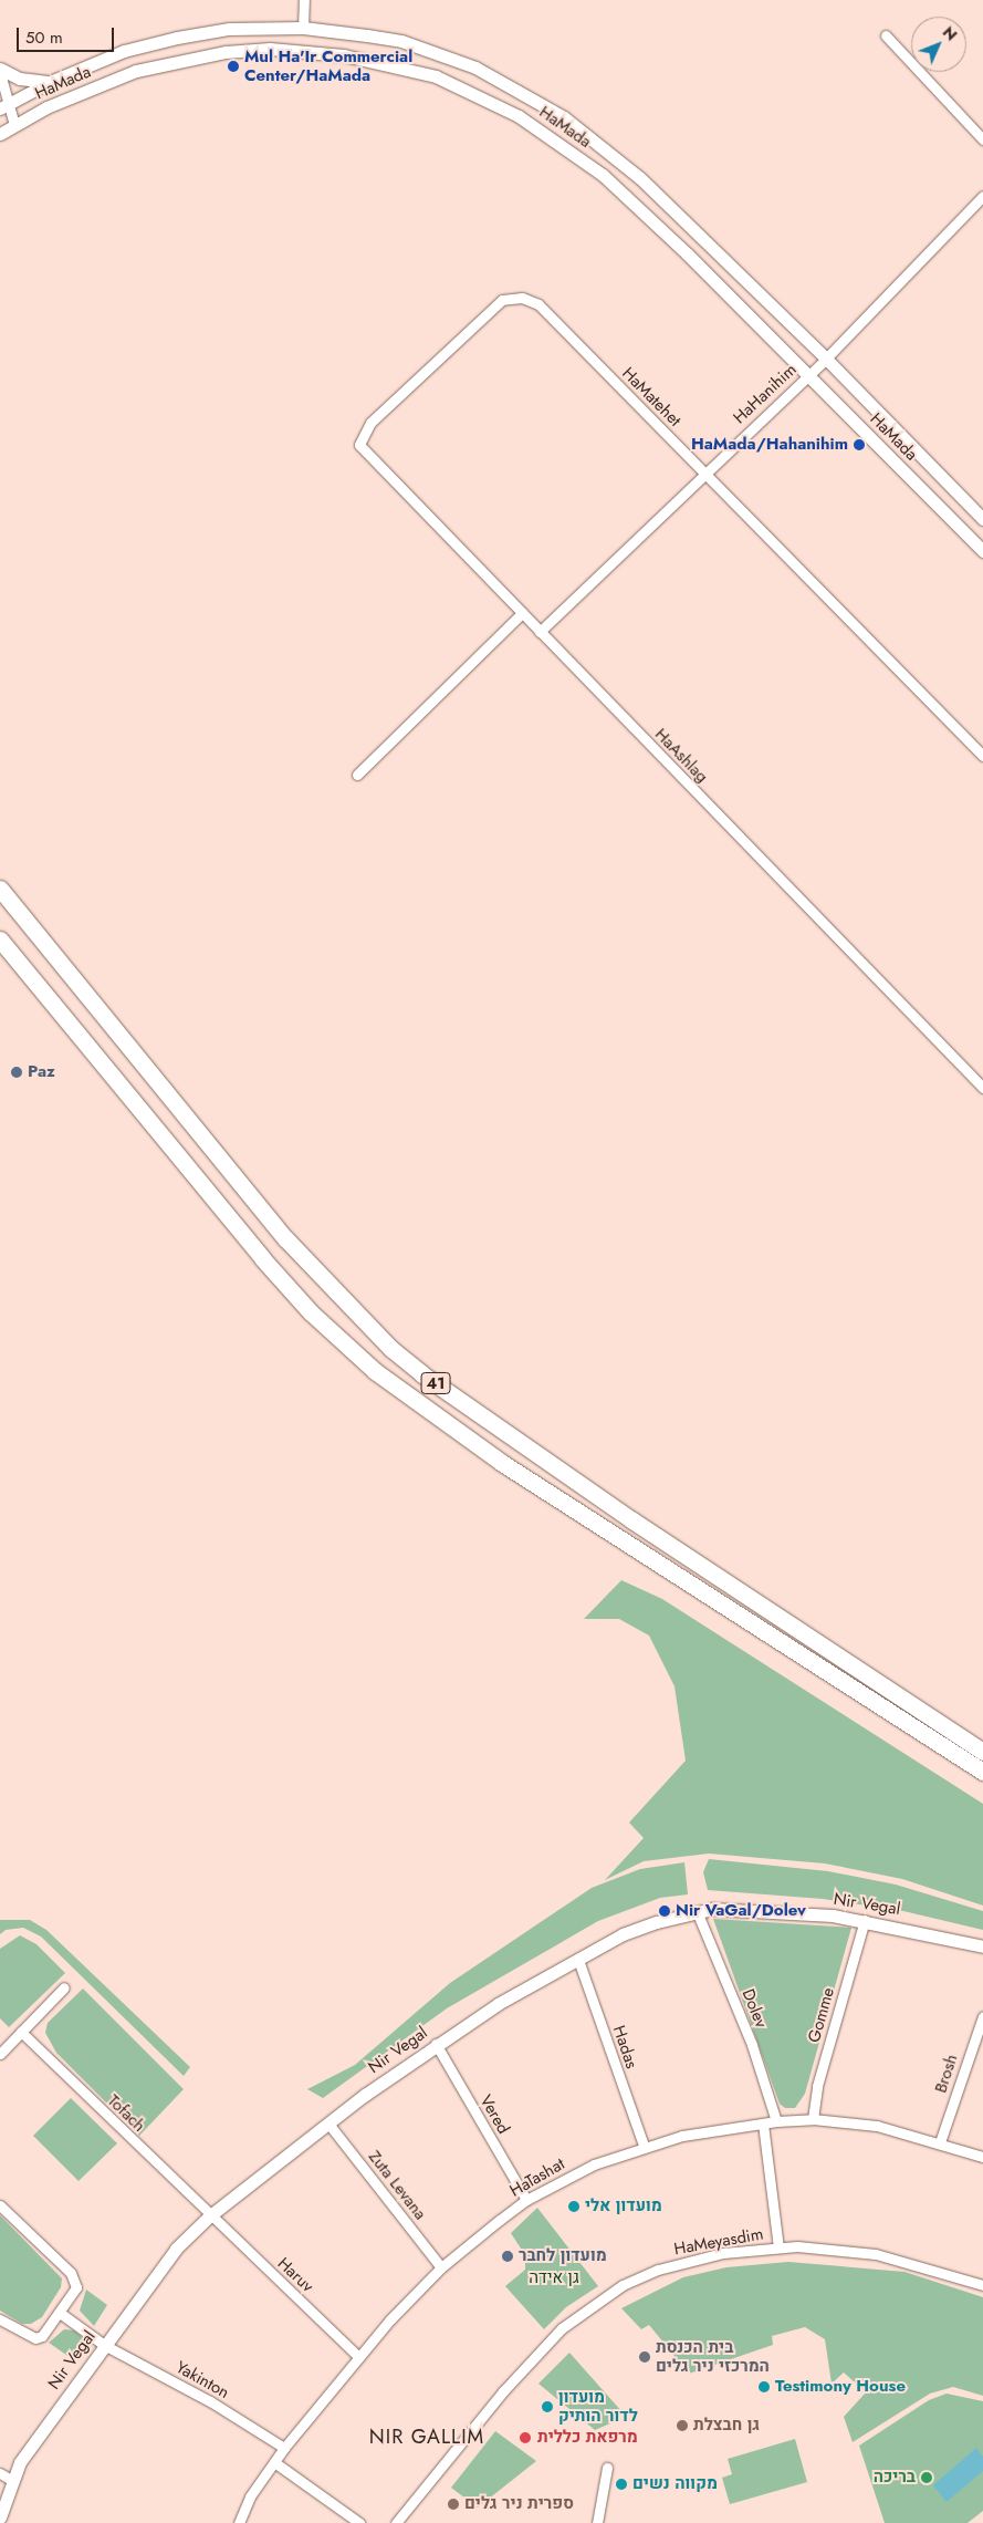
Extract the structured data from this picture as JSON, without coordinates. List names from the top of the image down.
{
  "streets": {
    "highway": ["41"],
    "street": [
      "HaMada",
      "HaHanihim",
      "HaMatehet",
      "HaAshlag",
      "Nir Vegal",
      "Dolev",
      "Gomme",
      "Hadas",
      "Brosh",
      "Tofach",
      "Vered",
      "HaTashat",
      "Zuta Levana",
      "HaMeyasdim",
      "Haruv",
      "Yakinton"
    ]
  },
  "crossings": [
    ["HaMada", "HaHanihim"],
    ["HaHanihim", "HaMatehet"],
    ["HaHanihim", "HaAshlag"],
    ["HaMatehet", "HaAshlag"],
    ["Nir Vegal", "Dolev"],
    ["Nir Vegal", "Gomme"],
    ["Nir Vegal", "Hadas"],
    ["Nir Vegal", "Tofach"],
    ["Nir Vegal", "Vered"],
    ["Nir Vegal", "Zuta Levana"],
    ["Nir Vegal", "Haruv"],
    ["Nir Vegal", "Yakinton"],
    ["Dolev", "HaTashat"],
    ["Gomme", "HaTashat"],
    ["Hadas", "HaTashat"],
    ["Brosh", "HaTashat"],
    ["Tofach", "Haruv"],
    ["Vered", "HaTashat"],
    ["HaTashat", "Zuta Levana"],
    ["HaTashat", "Haruv"],
    ["HaTashat", "Yakinton"]
  ],
  "districts": ["NIR GALLIM"],
  "parks": ["גן אידה"],
  "places": [
    "Mul Ha'Ir Commercial Center/HaMada",
    "HaMada/Hahanihim",
    "Paz",
    "Nir VaGal/Dolev",
    "מועדון אלי",
    "מועדון לחבר",
    "בית הכנסת המרכזי ניר גלים",
    "Testimony House",
    "מועדון לדור הותיק",
    "גן חבצלת",
    "מרפאת כללית",
    "בריכה",
    "מקווה נשים",
    "ספרית ניר גלים"
  ],
  "scale_bar": "50 m",
  "north": "top right"
}
